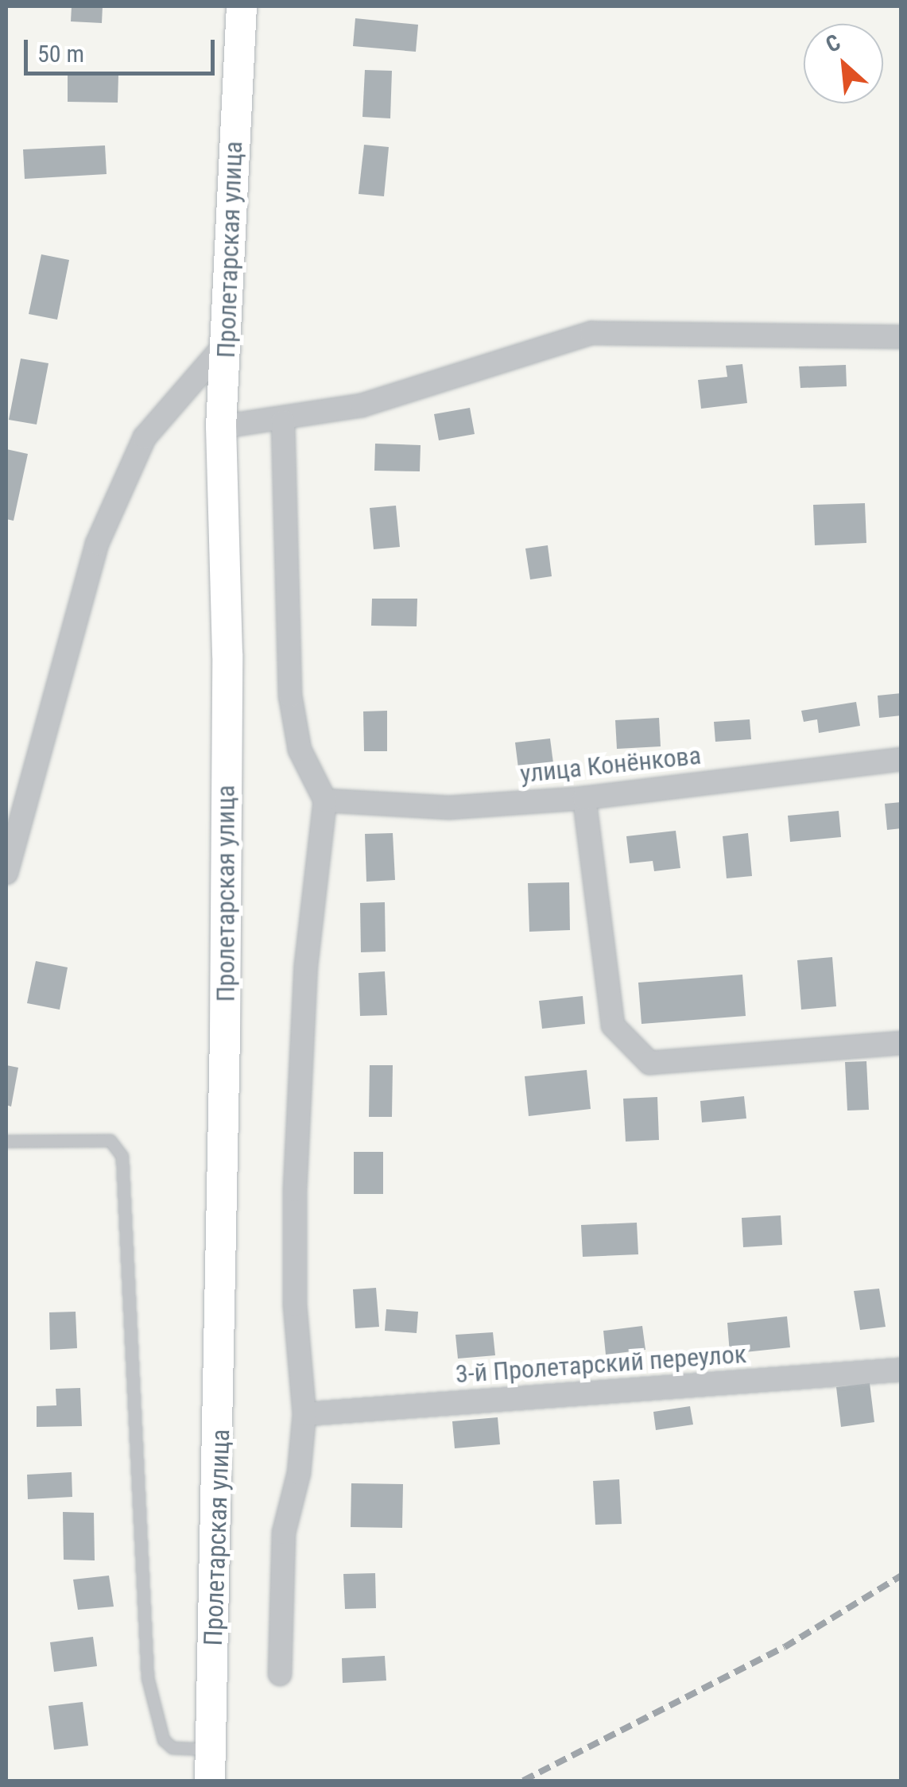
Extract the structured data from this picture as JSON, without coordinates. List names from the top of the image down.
{
  "streets": {
    "main road": ["Пролетарская улица"],
    "street": ["улица Конёнкова", "3-й Пролетарский переулок"]
  },
  "scale_bar": "50 m",
  "north": "top left"
}
